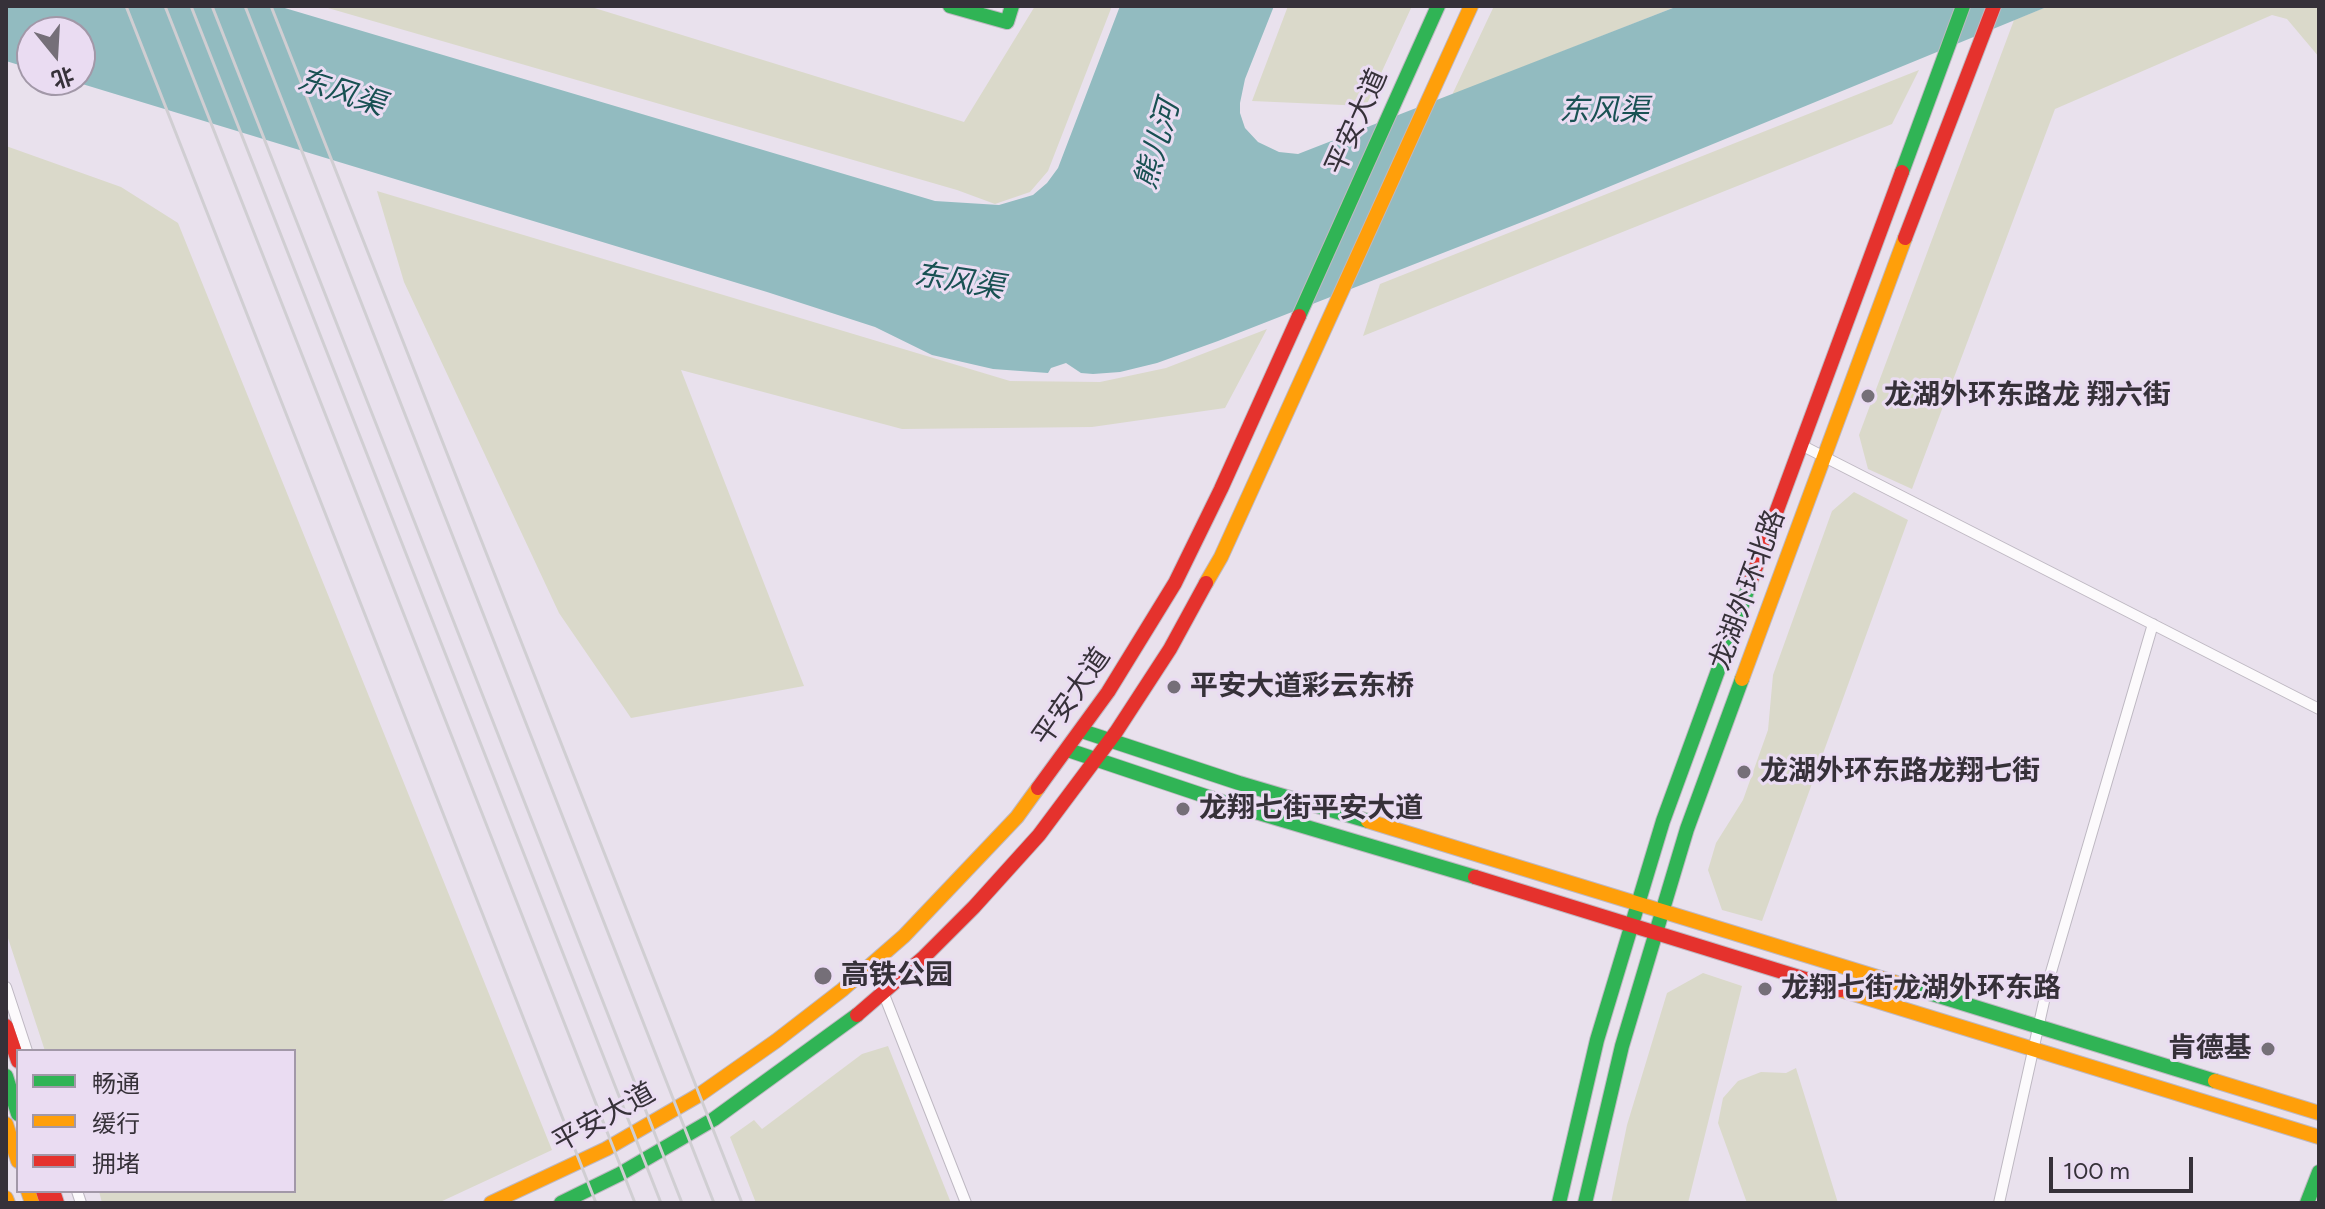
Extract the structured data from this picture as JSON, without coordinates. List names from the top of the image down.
{
  "streets": {
    "main road": ["平安大道", "龙湖外环北路"]
  },
  "water": ["东风渠", "熊儿河"],
  "places": [
    "龙湖外环东路龙 翔六街",
    "平安大道彩云东桥",
    "龙湖外环东路龙翔七街",
    "龙翔七街平安大道",
    "高铁公园",
    "龙翔七街龙湖外环东路",
    "肯德基"
  ],
  "legend": ["畅通", "缓行", "拥堵"],
  "scale_bar": "100 m",
  "north": "bottom"
}
